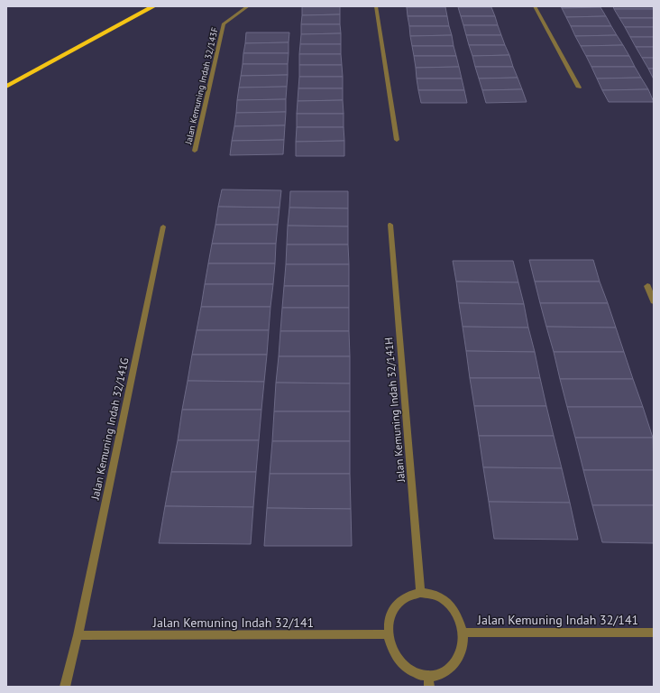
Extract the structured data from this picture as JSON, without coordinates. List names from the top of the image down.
{
  "streets": {
    "street": [
      "Jalan Kemuning Indah 32/143F",
      "Jalan Kemuning Indah 32/141H",
      "Jalan Kemuning Indah 32/141G",
      "Jalan Kemuning Indah 32/141"
    ]
  },
  "crossings": [
    ["Jalan Kemuning Indah 32/141H", "Jalan Kemuning Indah 32/141"],
    ["Jalan Kemuning Indah 32/141G", "Jalan Kemuning Indah 32/141"]
  ]
}
